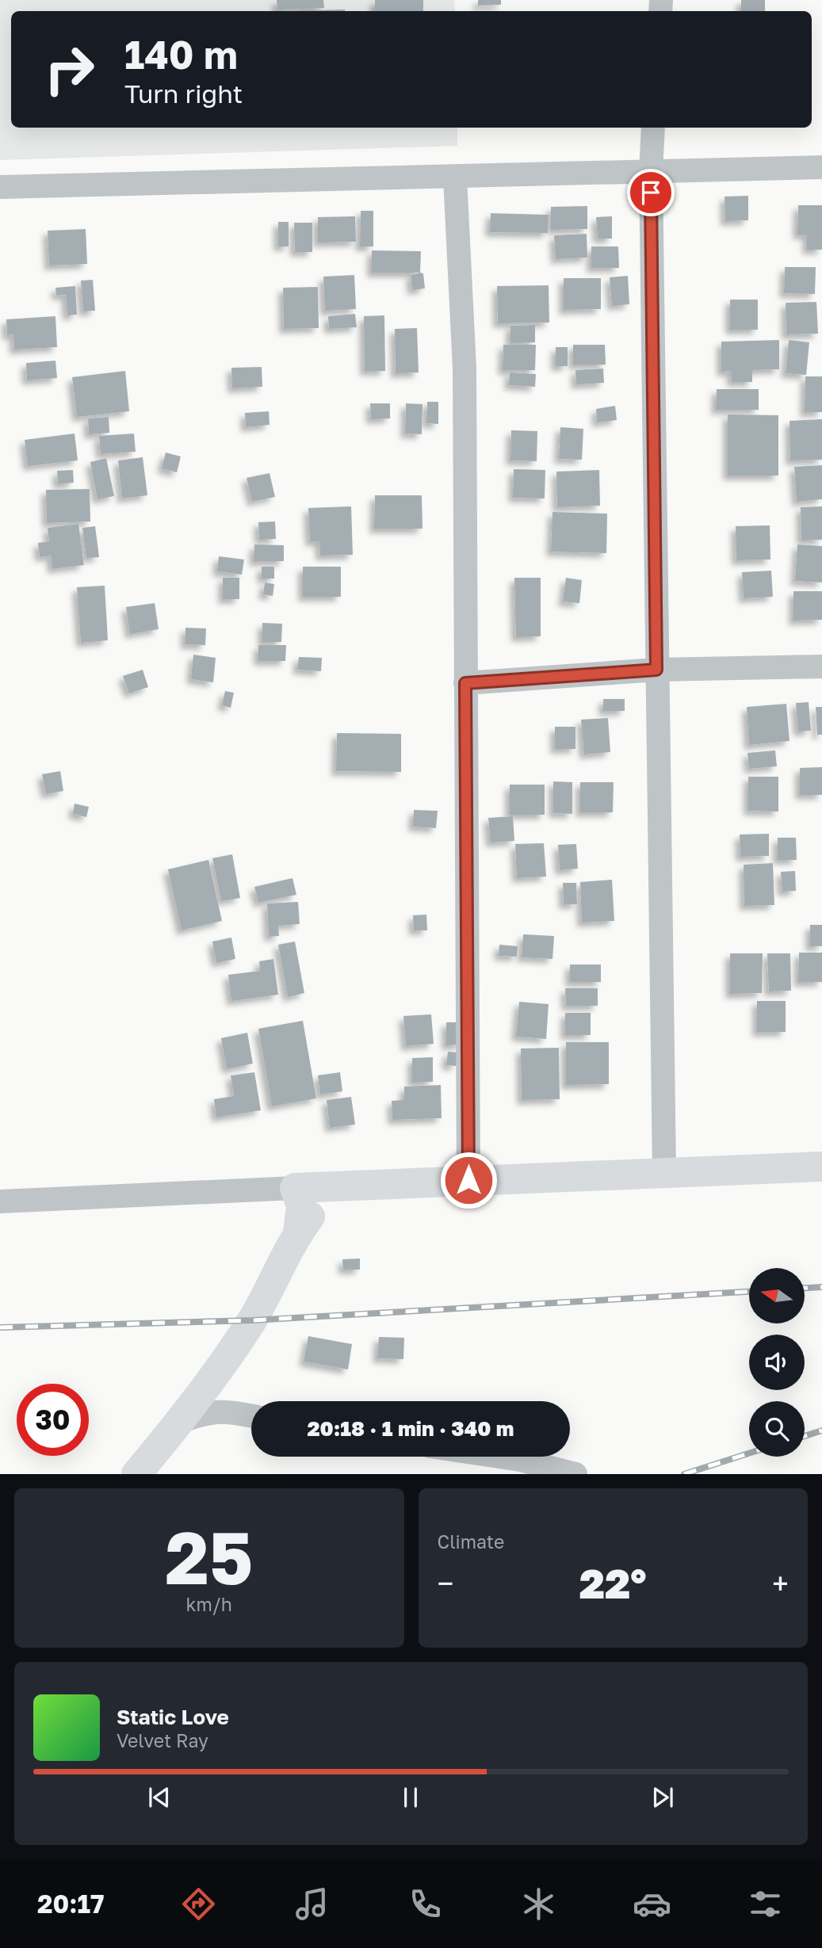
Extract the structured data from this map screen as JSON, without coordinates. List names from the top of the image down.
{
  "north": "left",
  "page": {
    "turn": ["140 m", "Turn right"],
    "limit": "30",
    "trip": "20:18 · 1 min · 340 m",
    "tile": [
      ["25", "km/h"],
      "Climate"
    ],
    "heat": ["−", "22°", "+"],
    "song": ["Static Love", "Velvet Ray"],
    "tabs": "20:17"
  }
}
